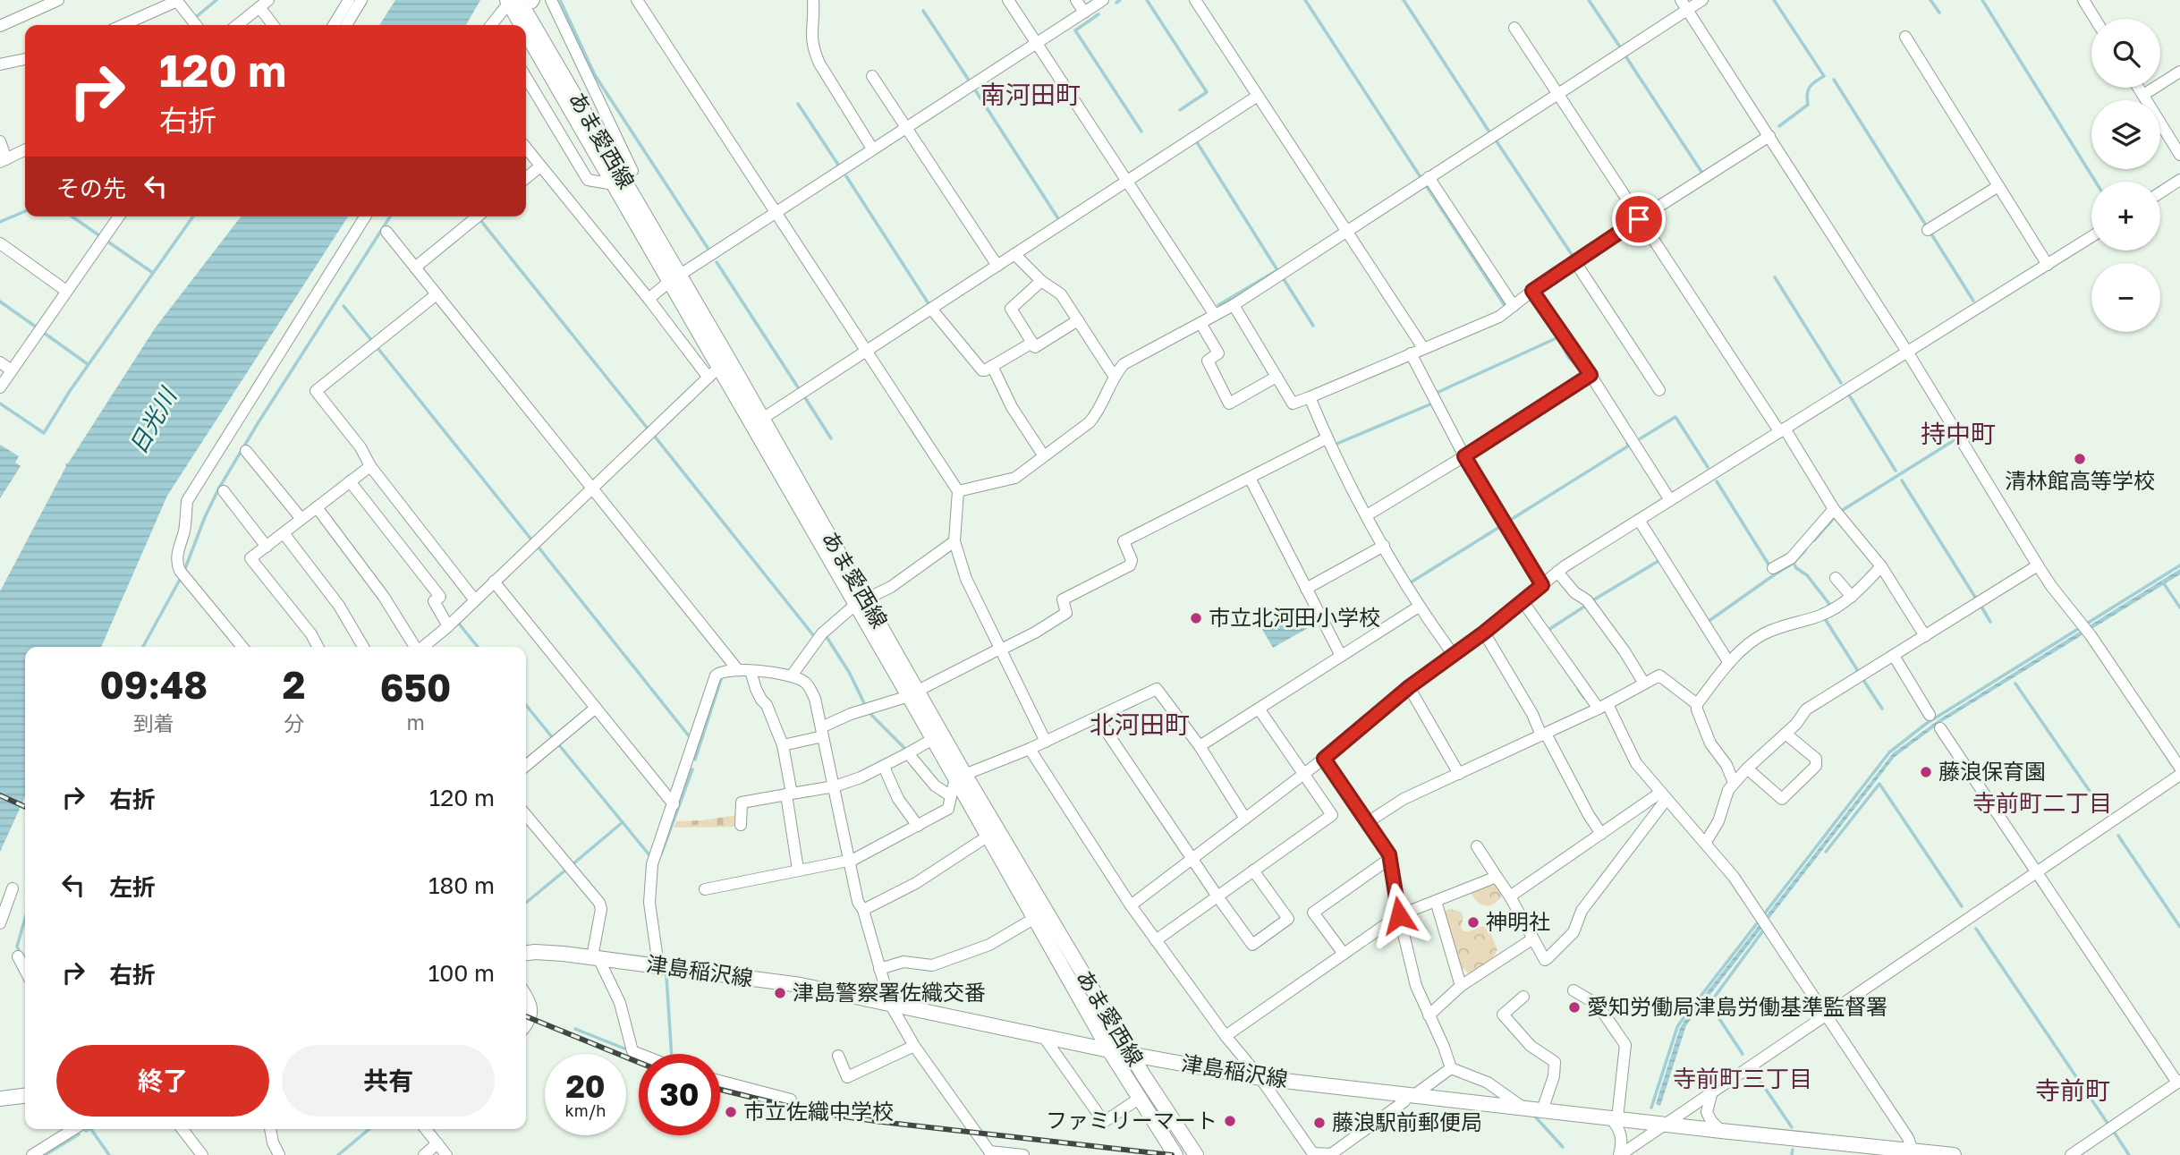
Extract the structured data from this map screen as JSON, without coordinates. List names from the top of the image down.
{
  "streets": {
    "main road": ["あま愛西線", "津島稲沢線"]
  },
  "crossings": [
    ["あま愛西線", "津島稲沢線"]
  ],
  "districts": [
    "南河田町",
    "持中町",
    "北河田町",
    "寺前町二丁目",
    "寺前町三丁目",
    "寺前町"
  ],
  "water": ["日光川"],
  "places": [
    "清林館高等学校",
    "市立北河田小学校",
    "藤浪保育園",
    "神明社",
    "津島警察署佐織交番",
    "愛知労働局津島労働基準監督署",
    "市立佐織中学校",
    "ファミリーマート",
    "藤浪駅前郵便局"
  ],
  "page": {
    "map_buttons": ["+", "−"],
    "turn": ["120 m", "右折"],
    "then": "その先",
    "eta": [
      "09:48",
      "到着",
      "2",
      "分",
      "650",
      "m"
    ],
    "list": [
      {
        "name": "右折",
        "value": "120 m"
      },
      {
        "name": "左折",
        "value": "180 m"
      },
      {
        "name": "右折",
        "value": "100 m"
      }
    ],
    "buttons": ["終了", "共有"],
    "speed": "20 km/h",
    "limit": "30"
  }
}
